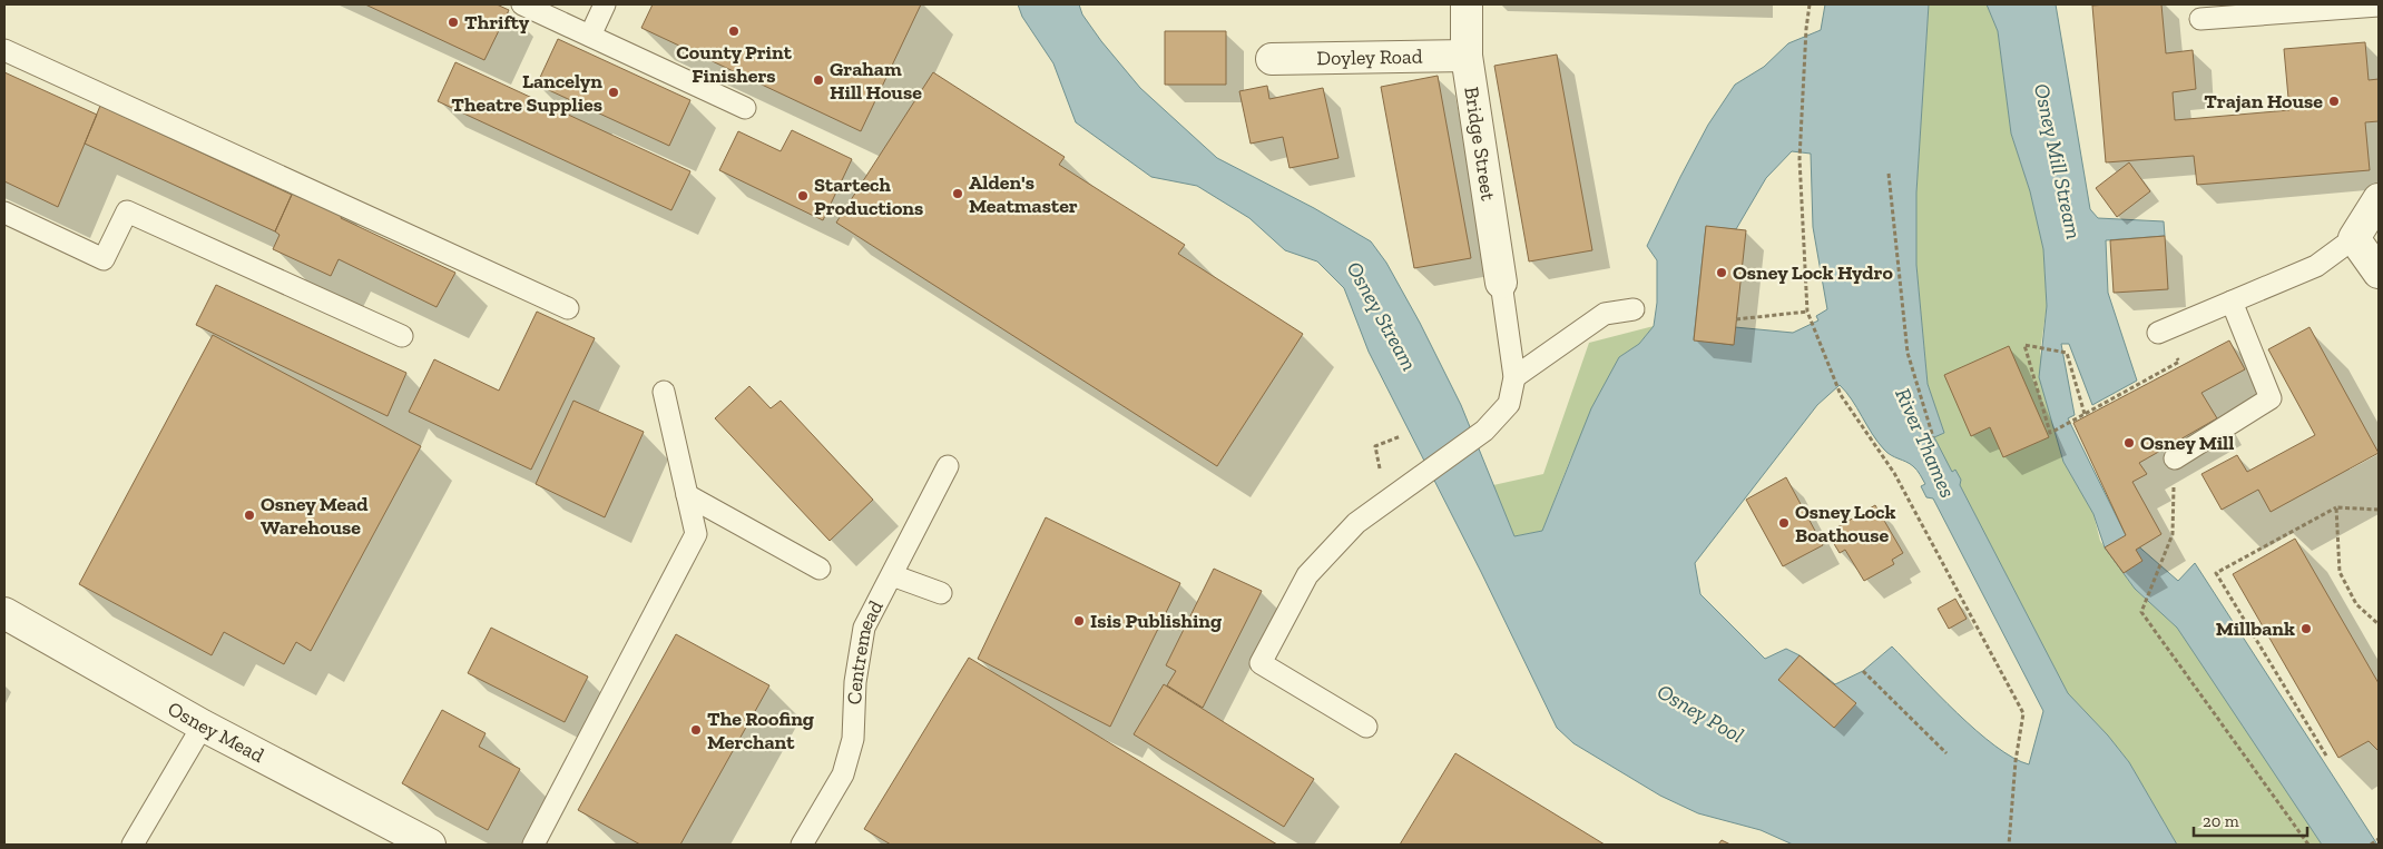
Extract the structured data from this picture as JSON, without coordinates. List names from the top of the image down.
{
  "streets": {
    "street": ["Doyley Road", "Bridge Street", "Osney Mead"],
    "lane": ["Centremead"]
  },
  "crossings": [
    ["Doyley Road", "Bridge Street"]
  ],
  "water": [
    "Osney Mill Stream",
    "Osney Stream",
    "River Thames",
    "Osney Pool"
  ],
  "places": [
    "Thrifty",
    "County Print Finishers",
    "Graham Hill House",
    "Lancelyn Theatre Supplies",
    "Trajan House",
    "Alden's Meatmaster",
    "Startech Productions",
    "Osney Lock Hydro",
    "Osney Mill",
    "Osney Mead Warehouse",
    "Osney Lock Boathouse",
    "Isis Publishing",
    "Millbank",
    "The Roofing Merchant"
  ],
  "scale_bar": "20 m"
}
